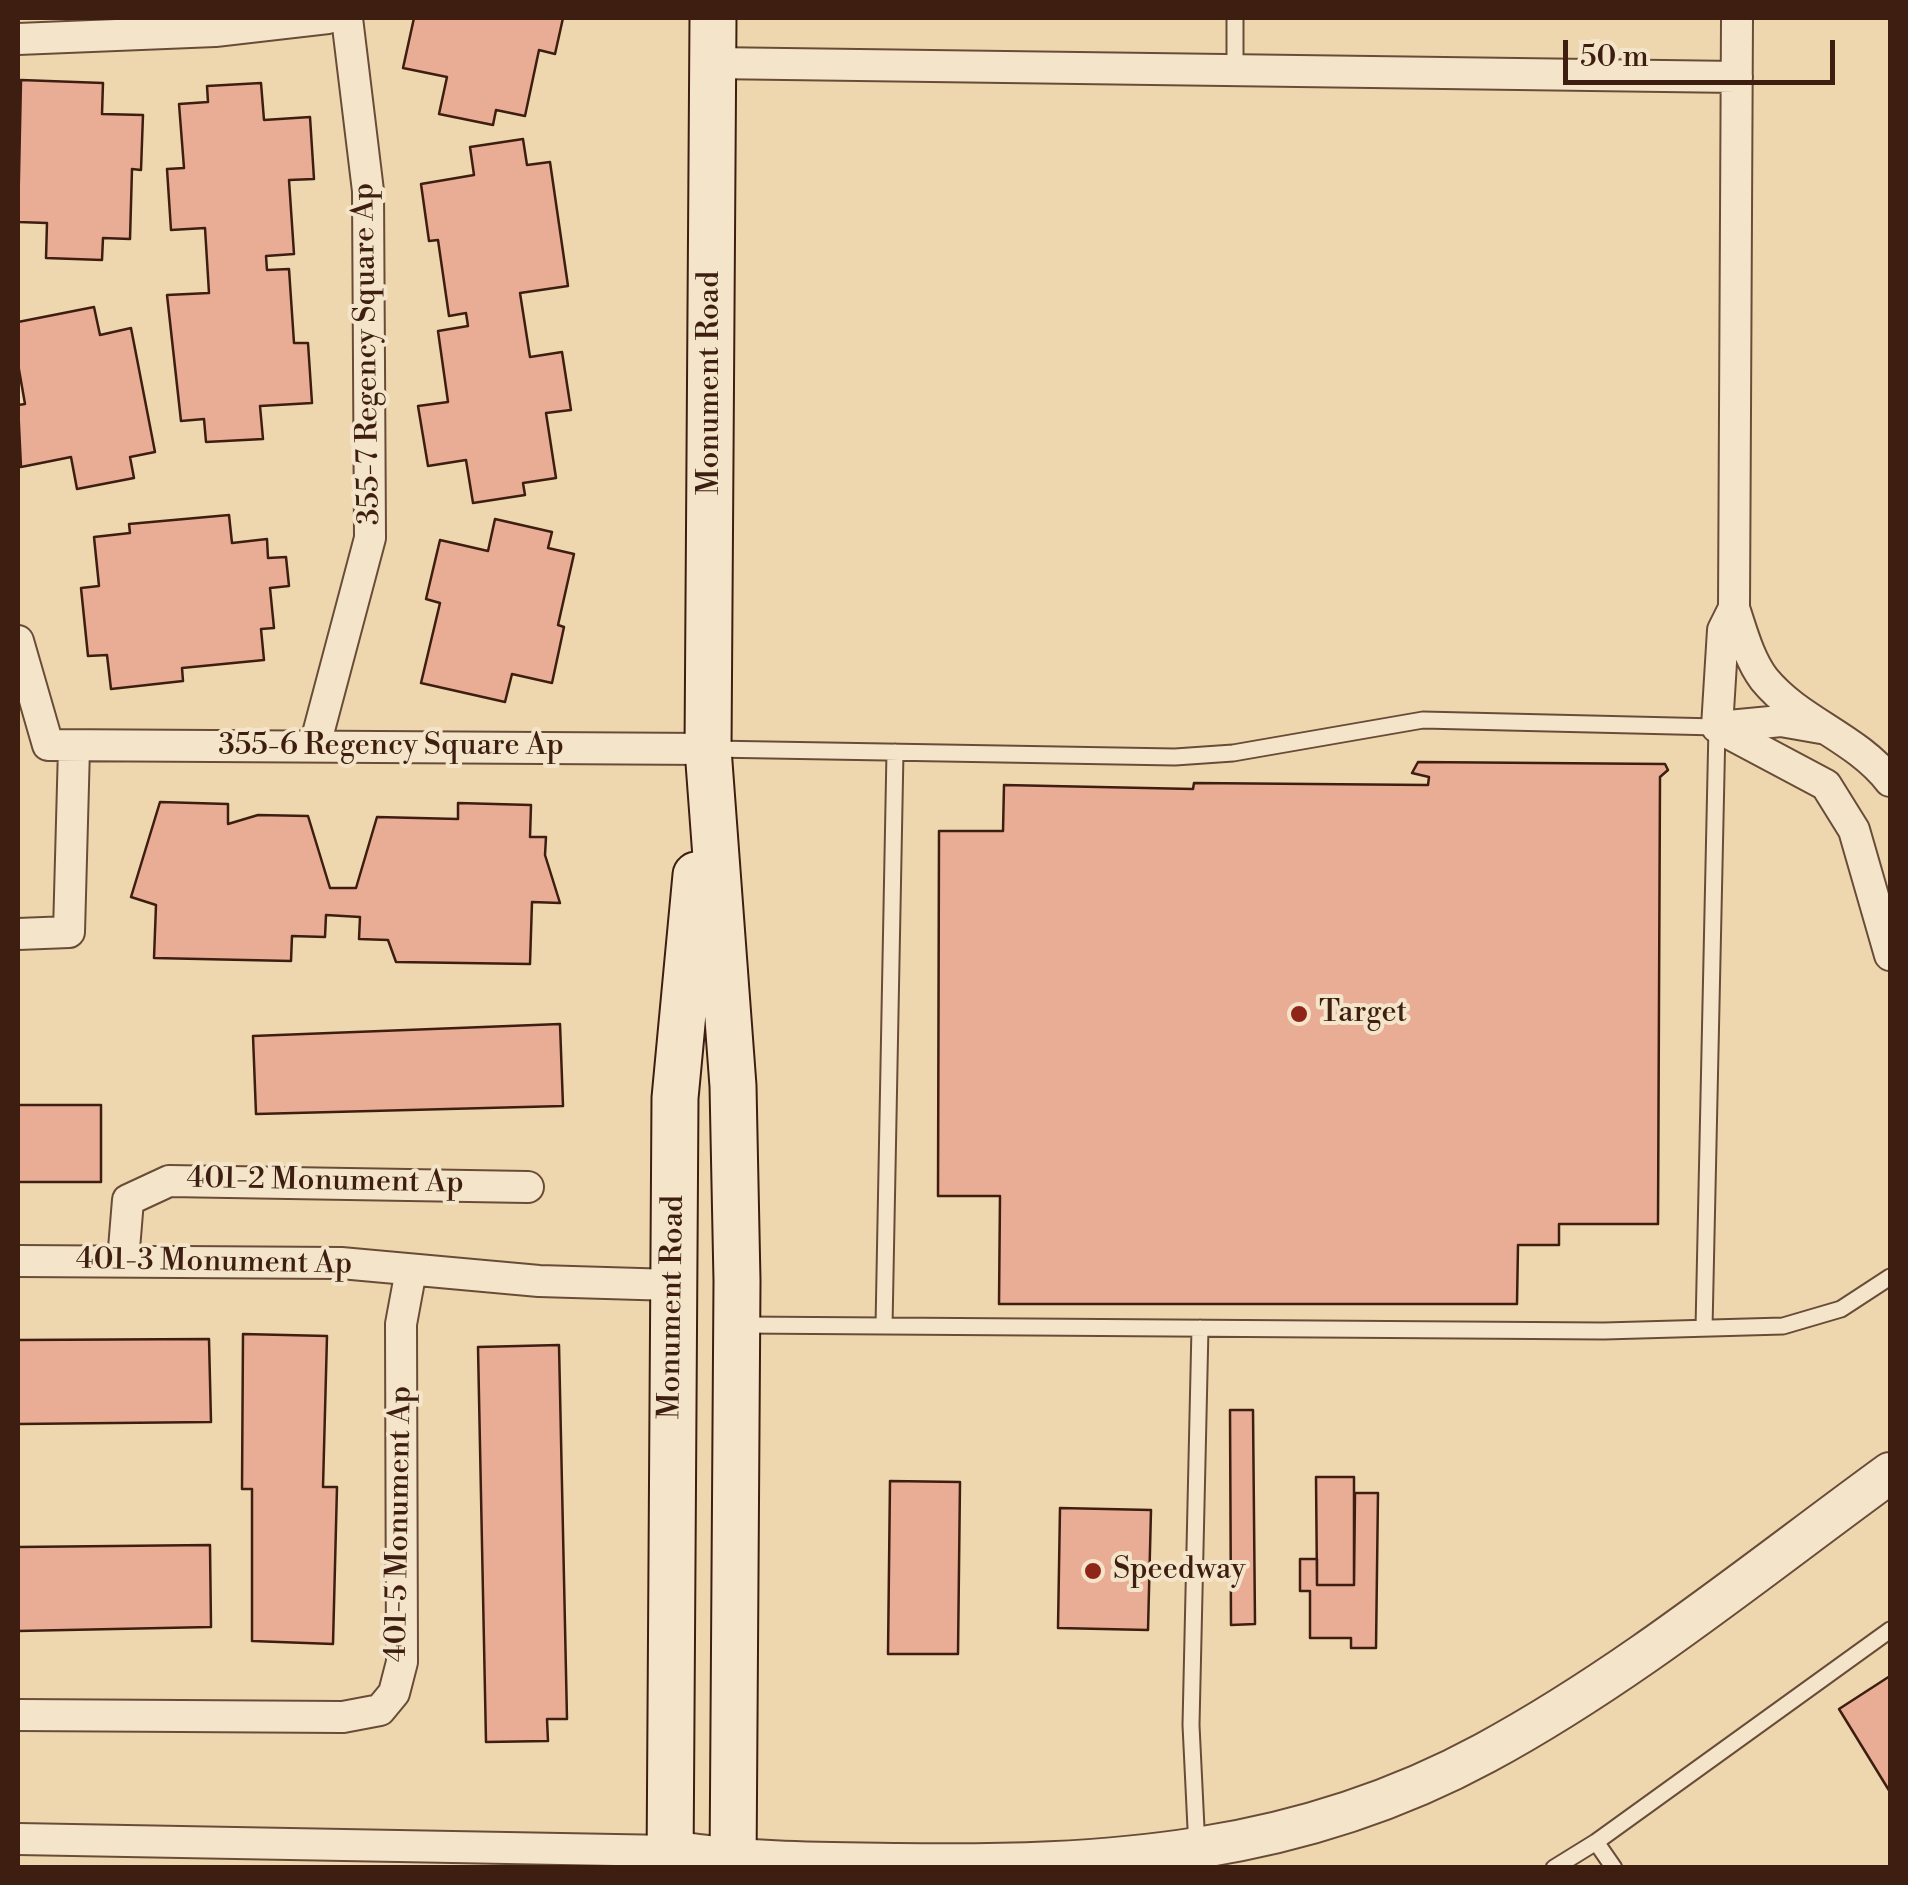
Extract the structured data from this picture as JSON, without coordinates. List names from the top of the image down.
{
  "streets": {
    "main road": ["Monument Road"],
    "street": [
      "355-7 Regency Square Ap",
      "355-6 Regency Square Ap",
      "401-2 Monument Ap",
      "401-3 Monument Ap",
      "401-5 Monument Ap"
    ]
  },
  "crossings": [
    ["355-7 Regency Square Ap", "355-6 Regency Square Ap"],
    ["Monument Road", "355-6 Regency Square Ap"],
    ["Monument Road", "401-3 Monument Ap"],
    ["401-2 Monument Ap", "401-3 Monument Ap"],
    ["401-3 Monument Ap", "401-5 Monument Ap"]
  ],
  "places": ["Target", "Speedway"],
  "scale_bar": "50 m"
}
